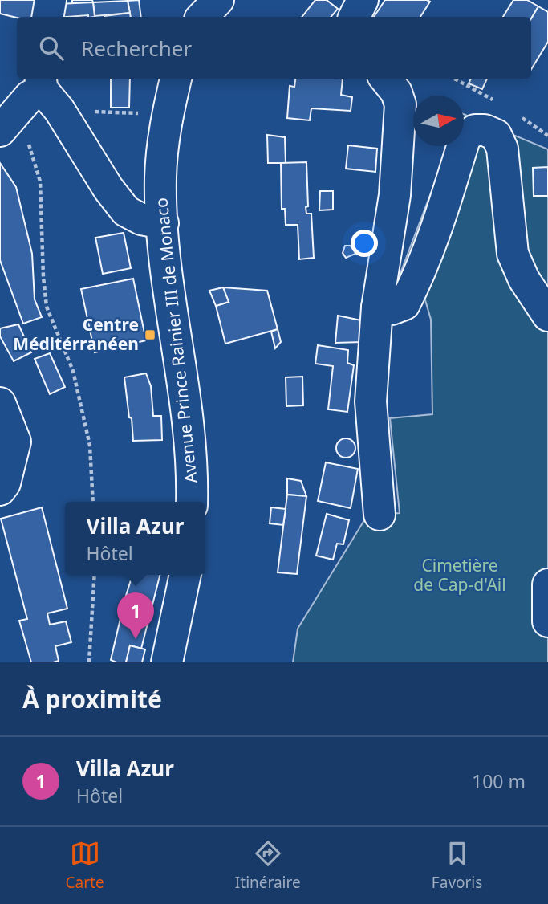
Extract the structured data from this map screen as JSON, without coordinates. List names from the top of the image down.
{
  "streets": {
    "main road": ["Avenue Prince Rainier III de Monaco"]
  },
  "parks": ["Cimetière de Cap-d'Ail"],
  "places": {
    "transit": ["Centre Méditérranéen"]
  },
  "north": "right",
  "page": {
    "search": "Rechercher",
    "popup": ["Villa Azur", "Hôtel"],
    "pins": "1",
    "heading": "À proximité",
    "list": [
      {
        "mark": "1",
        "name": "Villa Azur",
        "note": "Hôtel",
        "value": "100 m"
      }
    ],
    "nav": ["Carte", "Itinéraire", "Favoris"]
  }
}
